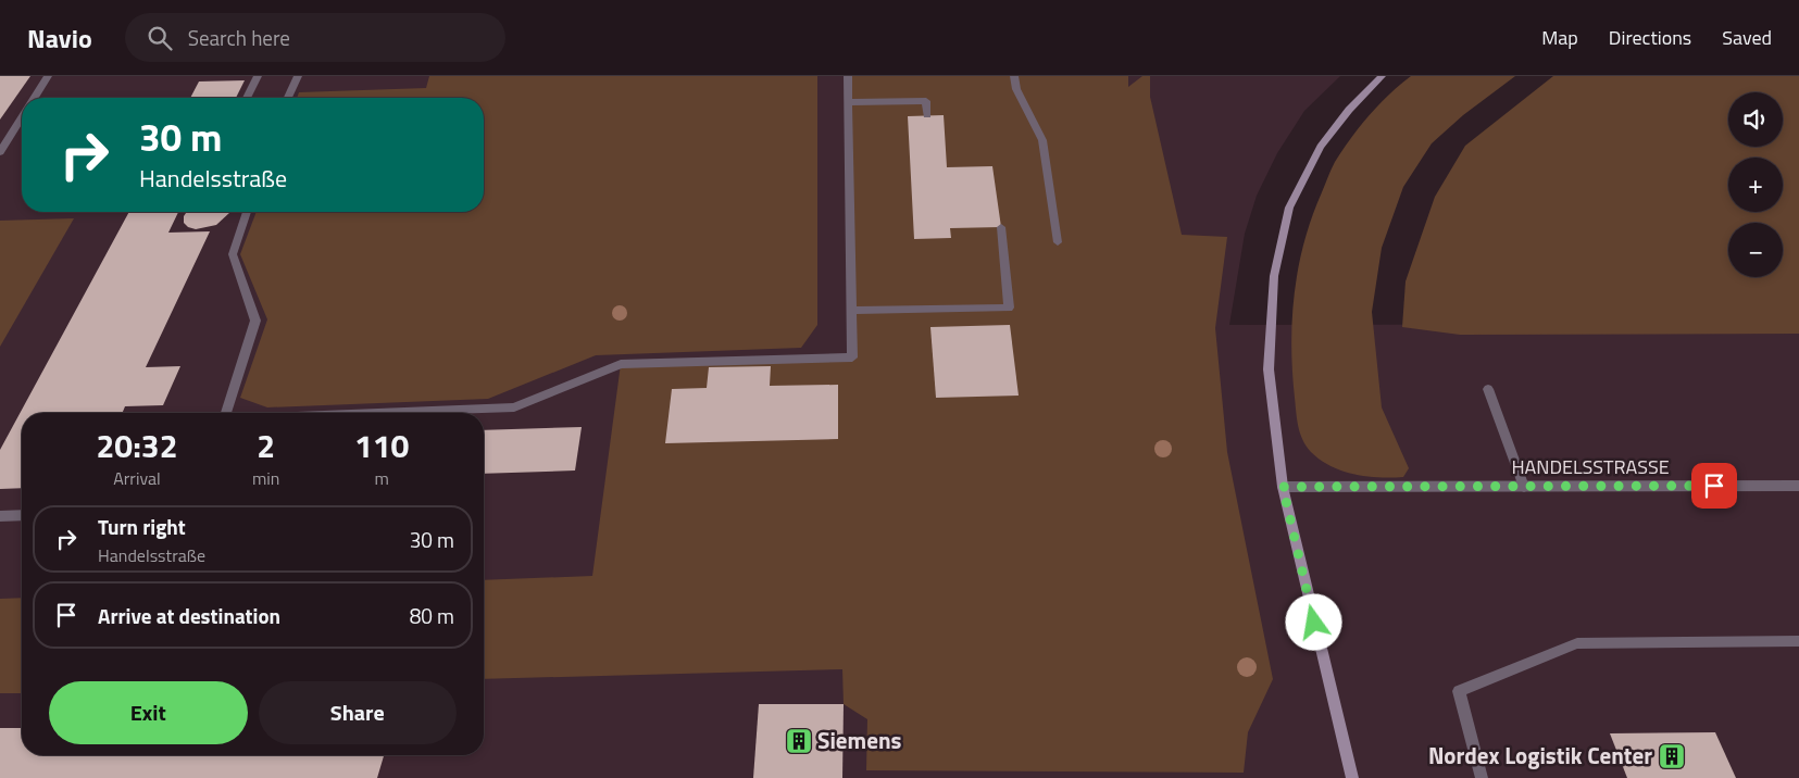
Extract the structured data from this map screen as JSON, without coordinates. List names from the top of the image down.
{
  "streets": {
    "street": ["HANDELSSTRASSE"]
  },
  "places": {
    "building": ["Siemens", "Nordex Logistik Center"]
  },
  "page": {
    "header": "Navio",
    "search": "Search here",
    "nav": ["Map", "Directions", "Saved"],
    "map_buttons": ["+", "−"],
    "turn": ["30 m", "Handelsstraße"],
    "eta": [
      "20:32",
      "Arrival",
      "2",
      "min",
      "110",
      "m"
    ],
    "list": [
      {
        "name": "Turn right",
        "note": "Handelsstraße",
        "value": "30 m"
      },
      {
        "name": "Arrive at destination",
        "value": "80 m"
      }
    ],
    "buttons": ["Exit", "Share"]
  }
}
